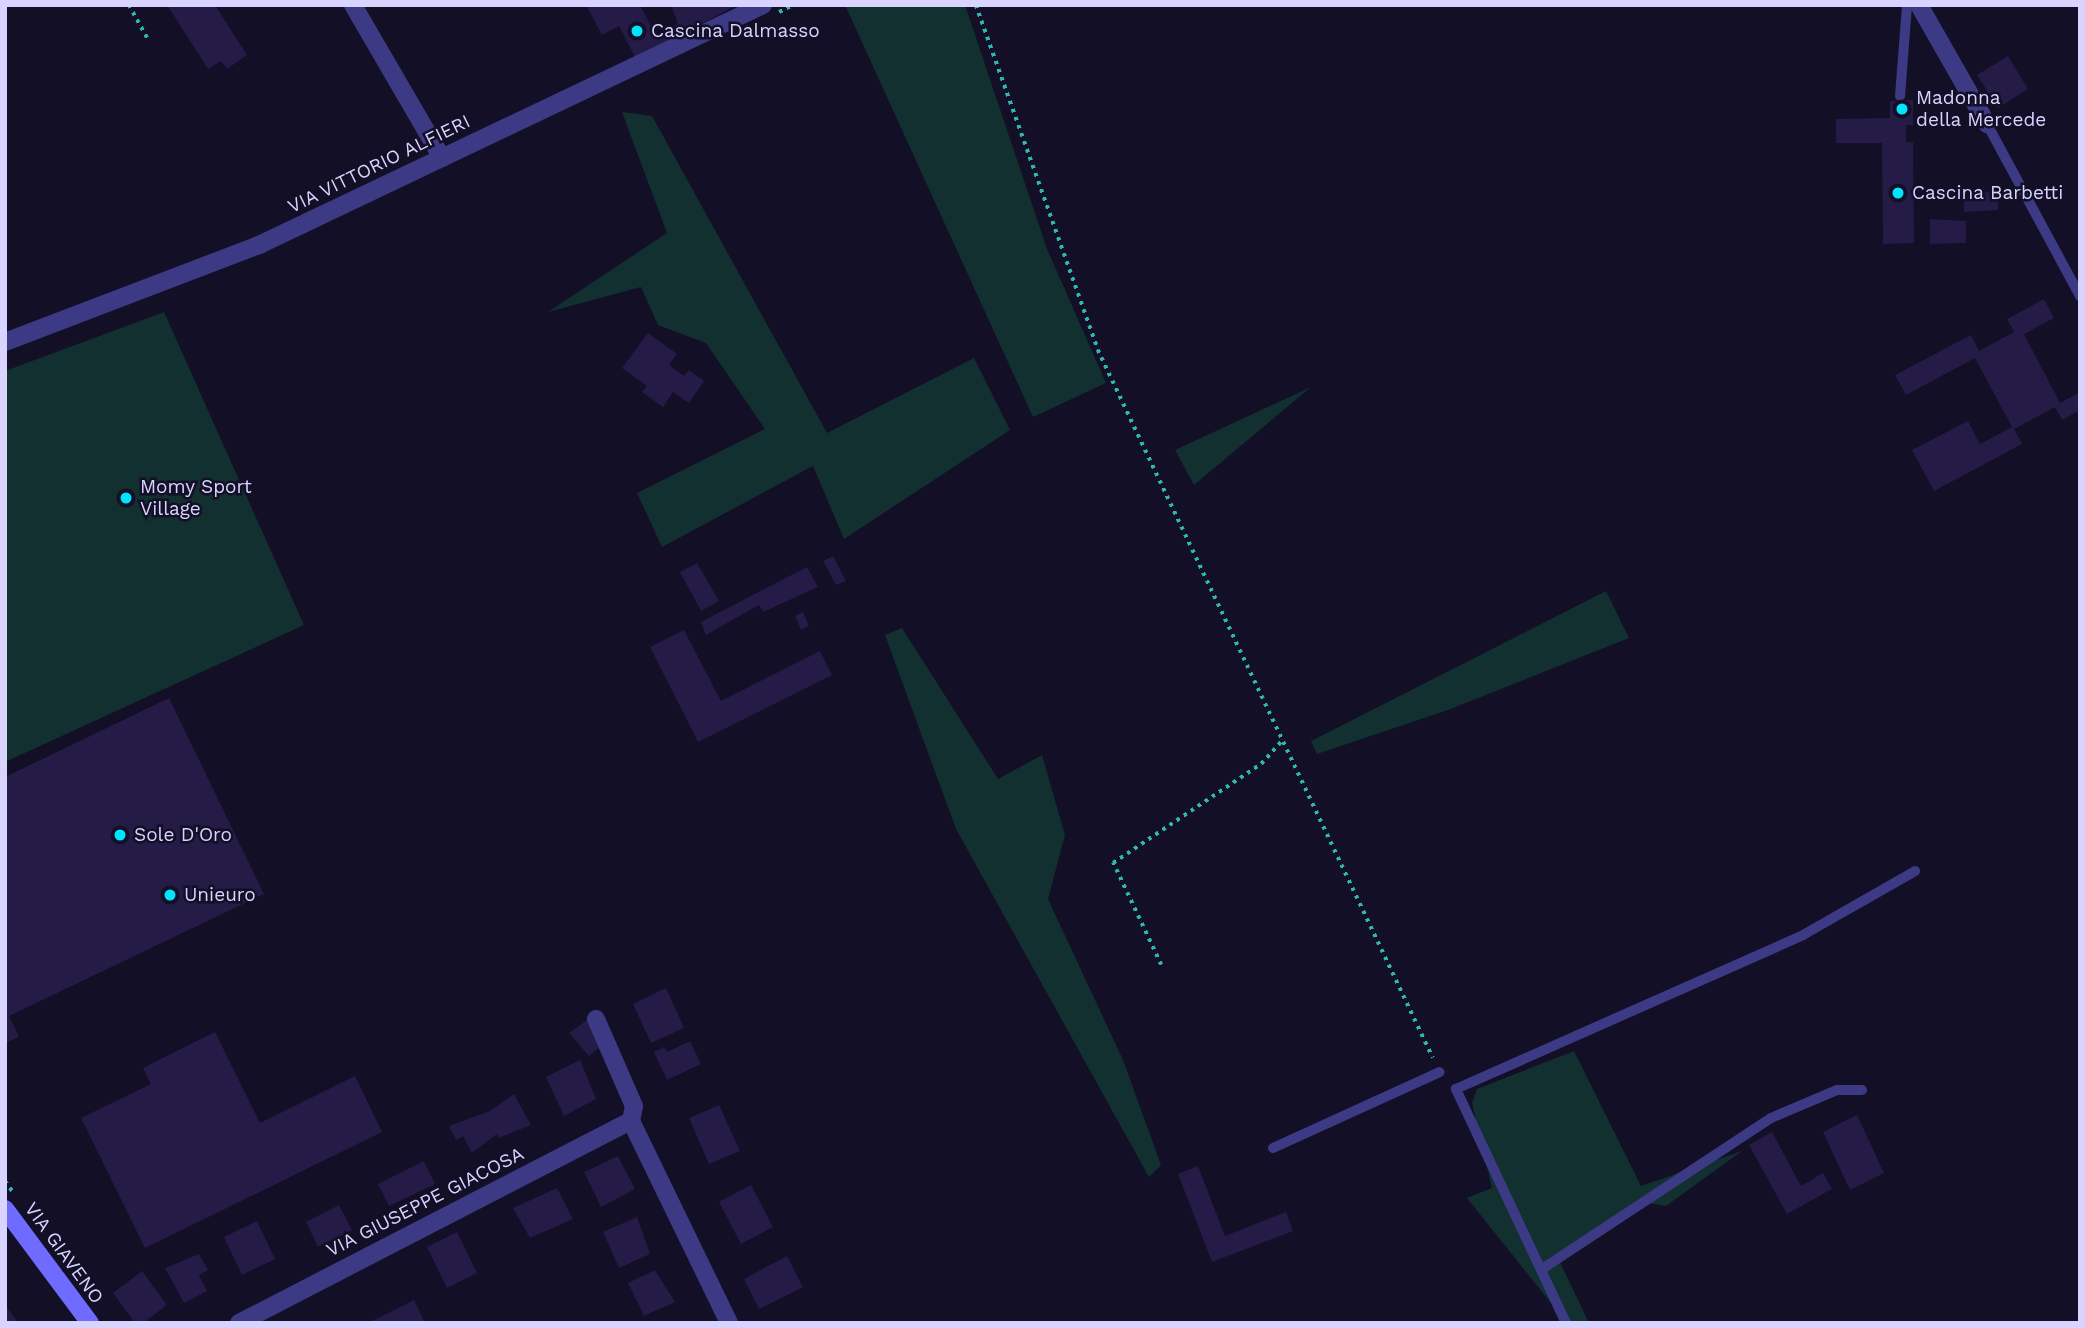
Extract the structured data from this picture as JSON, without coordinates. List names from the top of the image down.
{
  "streets": {
    "main road": ["VIA GIAVENO"],
    "street": ["VIA VITTORIO ALFIERI", "VIA GIUSEPPE GIACOSA"]
  },
  "places": [
    "Cascina Dalmasso",
    "Madonna della Mercede",
    "Cascina Barbetti",
    "Momy Sport Village",
    "Sole D'Oro",
    "Unieuro"
  ]
}
